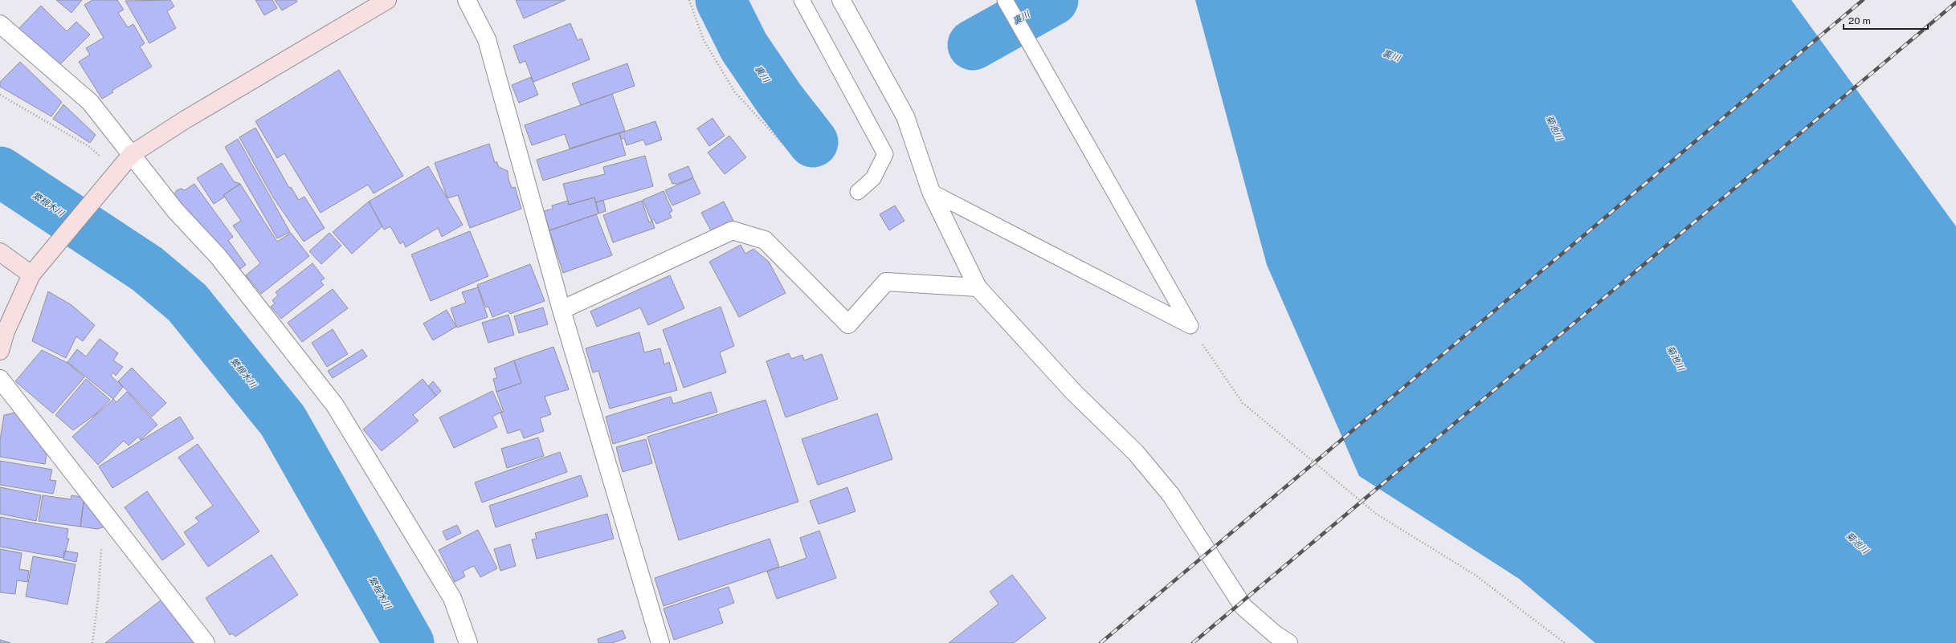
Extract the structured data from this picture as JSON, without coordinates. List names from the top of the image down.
{
  "water": ["裏川", "菊池川", "繁根木川"],
  "scale_bar": "20 m"
}
